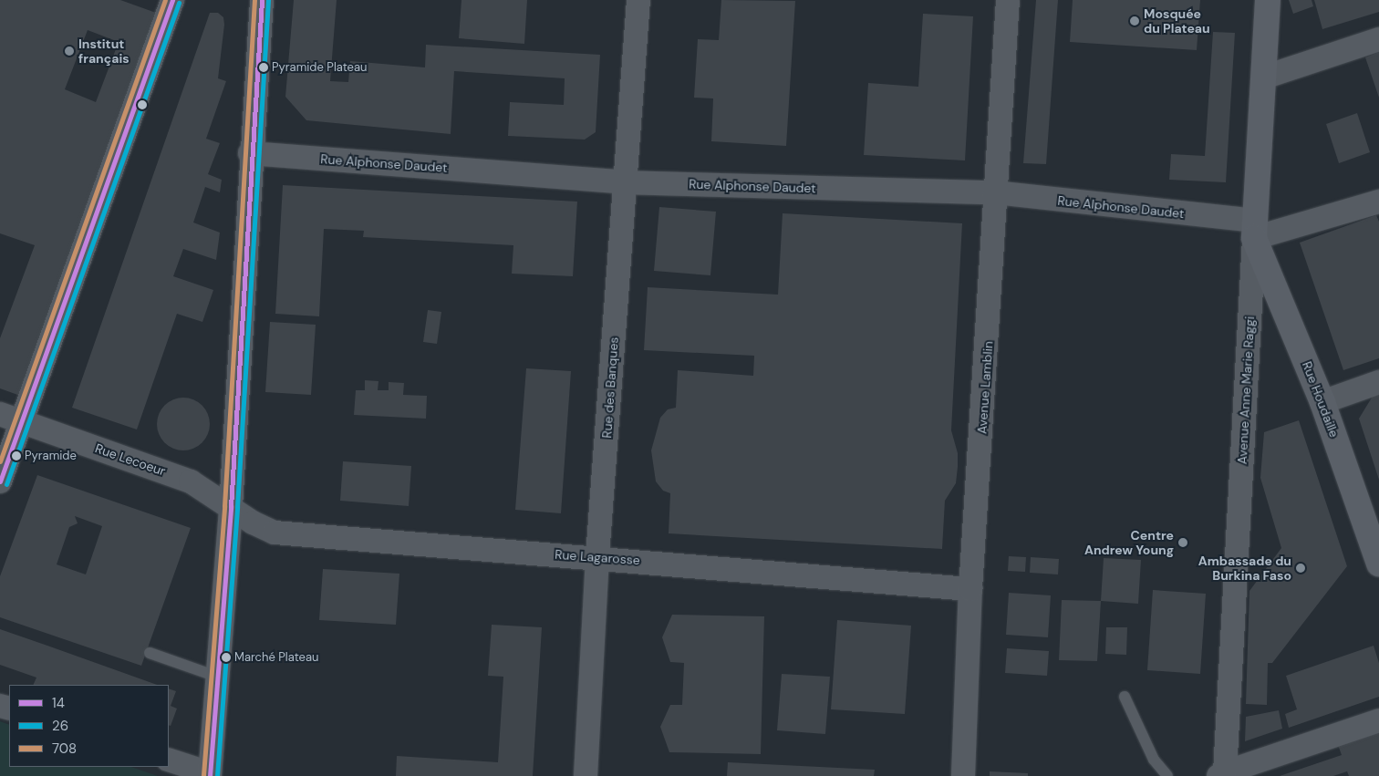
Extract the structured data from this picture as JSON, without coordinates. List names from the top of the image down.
{
  "streets": {
    "street": [
      "Rue Alphonse Daudet",
      "Rue des Banques",
      "Avenue Lamblin",
      "Avenue Anne Marie Raggi",
      "Rue Houdaille",
      "Rue Lecoeur",
      "Rue Lagarosse"
    ]
  },
  "crossings": [
    ["Rue Alphonse Daudet", "Rue des Banques"],
    ["Rue Alphonse Daudet", "Avenue Lamblin"],
    ["Rue Alphonse Daudet", "Avenue Anne Marie Raggi"],
    ["Rue Alphonse Daudet", "Rue Houdaille"],
    ["Rue des Banques", "Rue Lagarosse"],
    ["Avenue Lamblin", "Rue Lagarosse"],
    ["Avenue Anne Marie Raggi", "Rue Houdaille"],
    ["Rue Lecoeur", "Rue Lagarosse"]
  ],
  "places": [
    "Mosquée du Plateau",
    "Institut français",
    "Pyramide Plateau",
    "Pyramide",
    "Centre Andrew Young",
    "Ambassade du Burkina Faso",
    "Marché Plateau"
  ],
  "lines": ["transit line 14", "transit line 26", "transit line 708"],
  "legend": ["14", "26", "708"]
}
